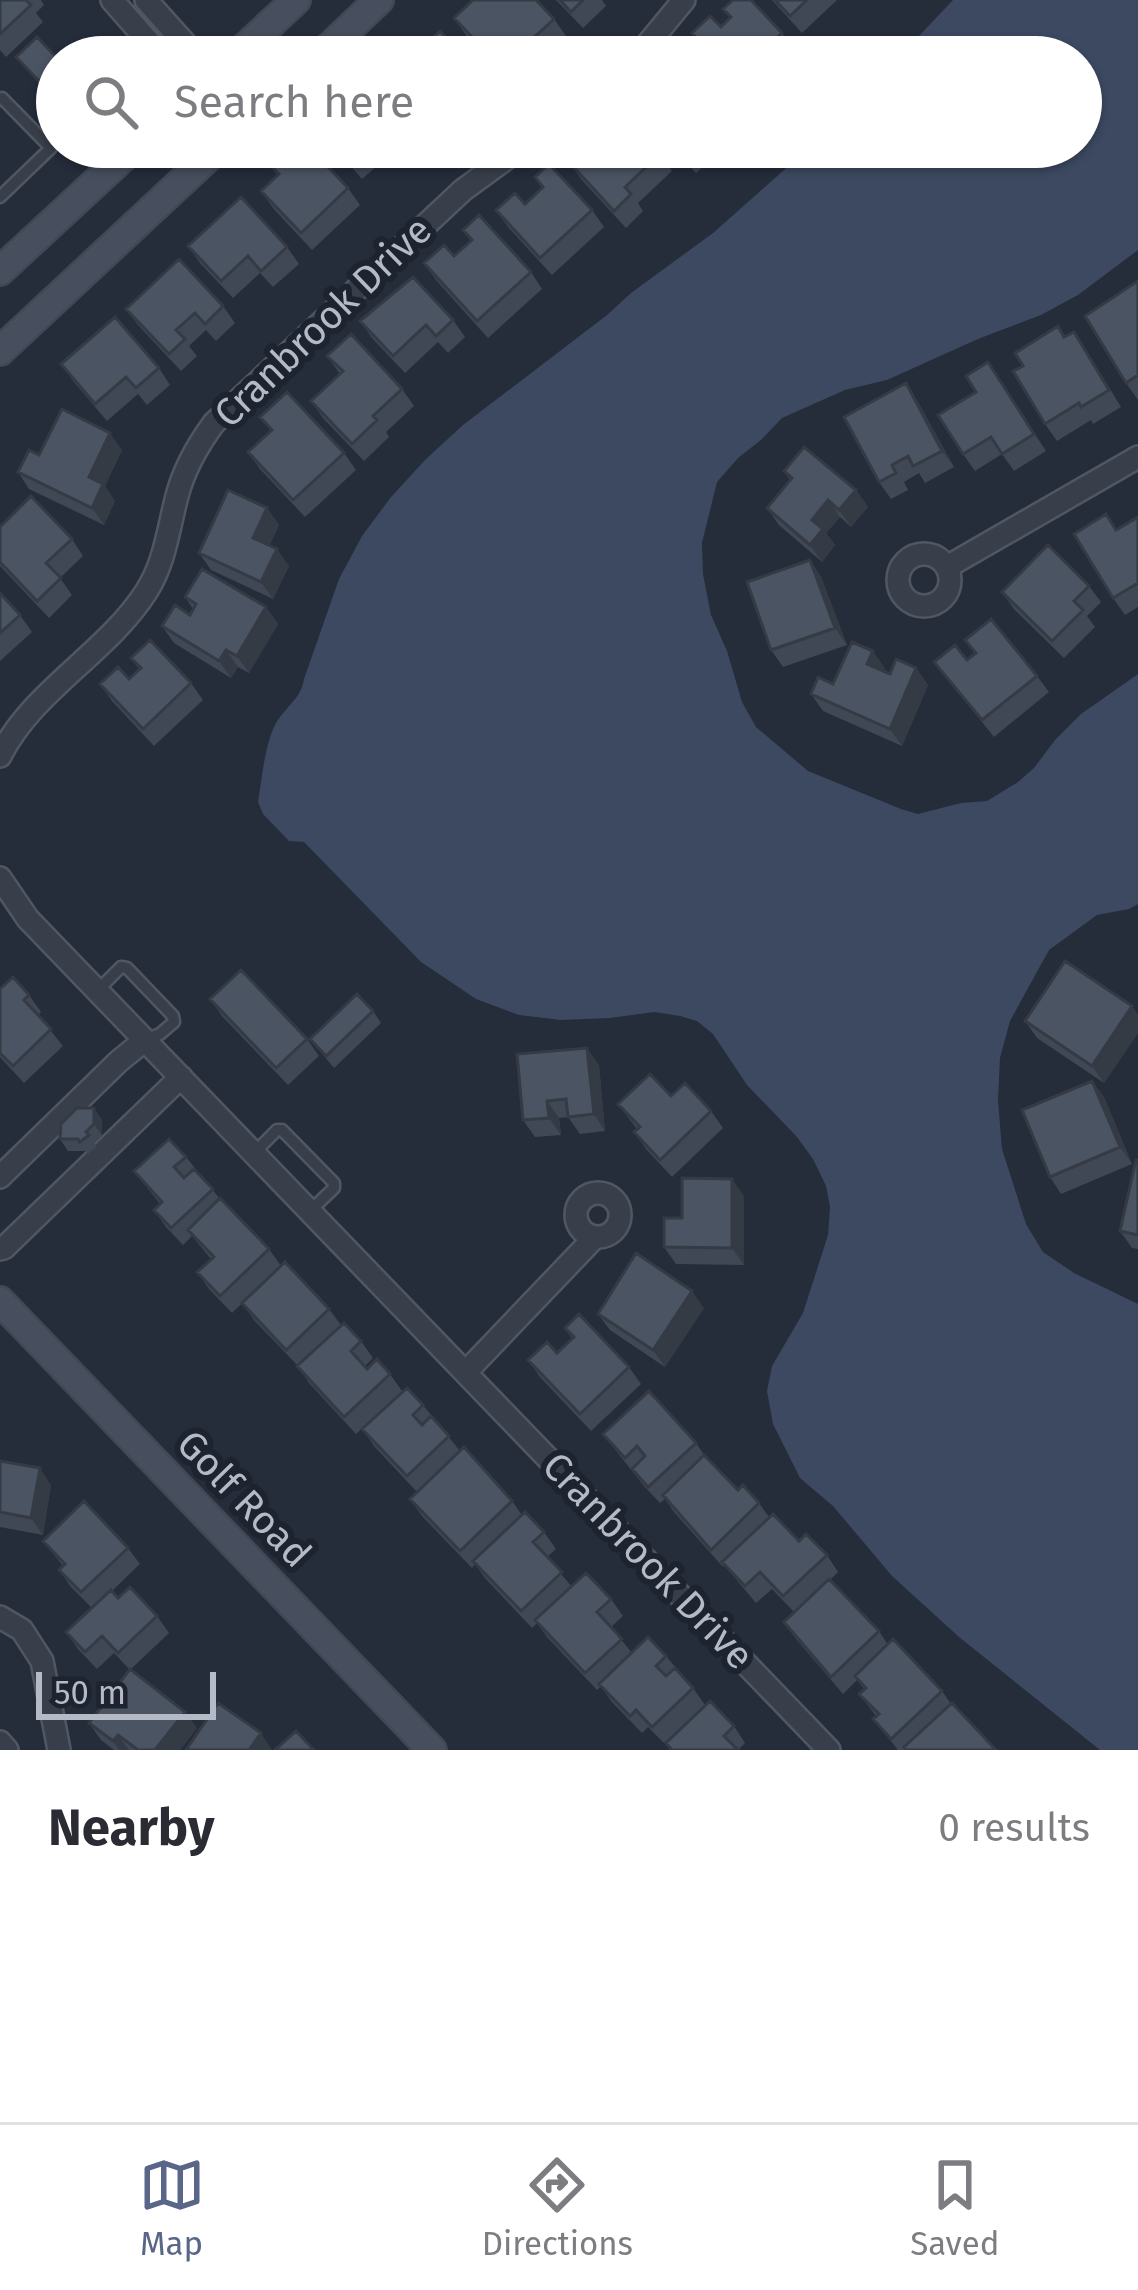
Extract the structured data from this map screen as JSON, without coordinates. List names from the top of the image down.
{
  "streets": {
    "main road": ["Golf Road"],
    "street": ["Cranbrook Drive"]
  },
  "scale_bar": "50 m",
  "page": {
    "search": "Search here",
    "scale": "50 m",
    "heading": ["Nearby", "0 results"],
    "nav": ["Map", "Directions", "Saved"]
  }
}
